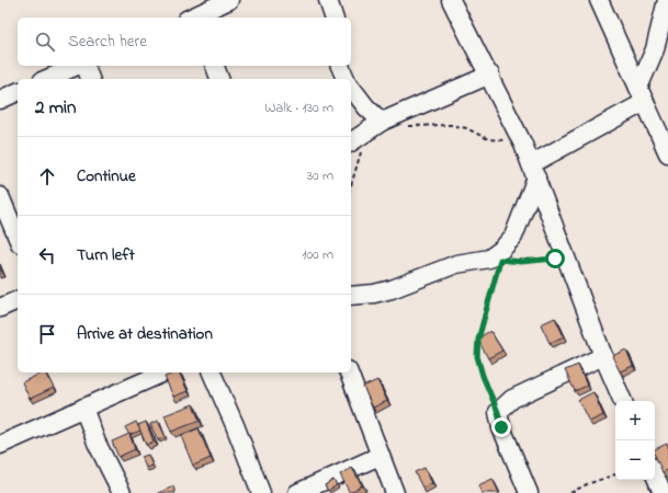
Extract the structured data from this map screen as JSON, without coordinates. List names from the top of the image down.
{
  "page": {
    "search": "Search here",
    "heading": ["2 min", "Walk · 130 m"],
    "list": [
      ["Continue", "30 m"],
      ["Turn left", "100 m"],
      "Arrive at destination"
    ],
    "map_buttons": ["+", "−"]
  }
}
